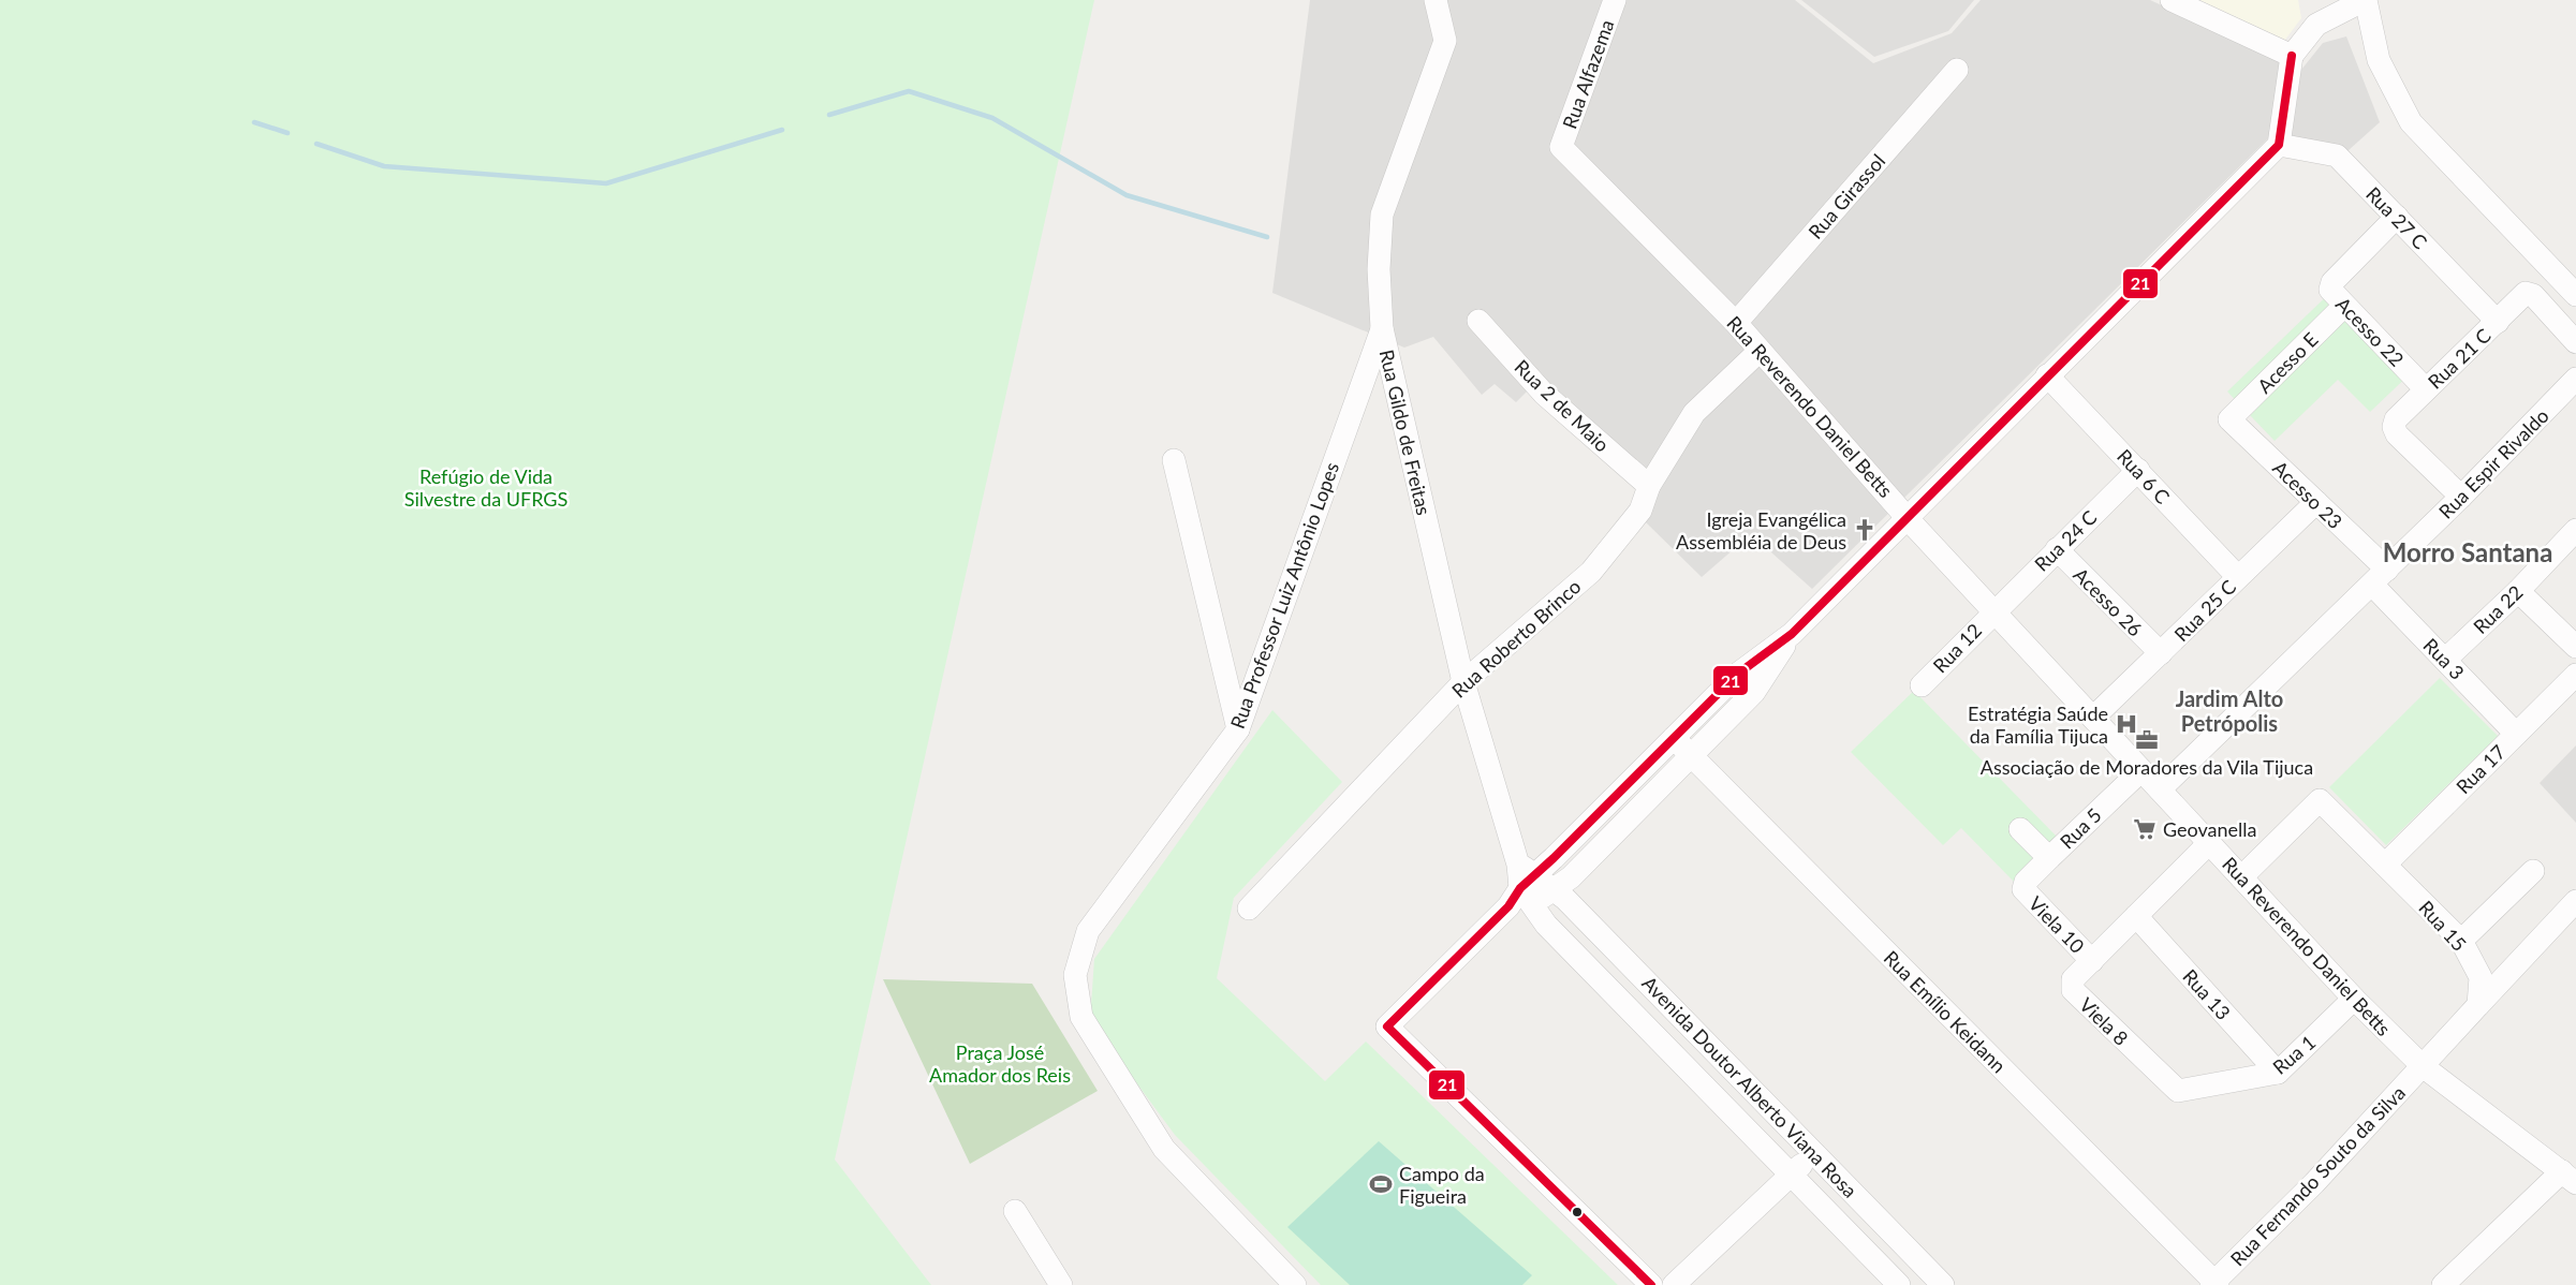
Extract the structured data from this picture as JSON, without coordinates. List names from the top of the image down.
{
  "streets": {
    "street": [
      "Rua Alfazema",
      "Rua Girassol",
      "Rua 27 C",
      "Acesso 22",
      "Rua 21 C",
      "Acesso E",
      "Rua 2 de Maio",
      "Rua Reverendo Daniel Betts",
      "Rua Gildo de Freitas",
      "Rua Espir Rivaldo",
      "Rua 6 C",
      "Acesso 23",
      "Rua 24 C",
      "Rua Professor Luiz Antônio Lopes",
      "Acesso 26",
      "Rua 22",
      "Rua 25 C",
      "Rua Roberto Brinco",
      "Rua 12",
      "Rua 3",
      "Rua 17",
      "Rua 5",
      "Viela 10",
      "Rua 15",
      "Rua 13",
      "Rua Emílio Keidann",
      "Viela 8",
      "Rua 1",
      "Avenida Doutor Alberto Viana Rosa",
      "Rua Fernando Souto da Silva"
    ]
  },
  "crossings": [
    ["Rua Alfazema", "Rua Reverendo Daniel Betts"],
    ["Rua Girassol", "Rua Reverendo Daniel Betts"],
    ["Rua 27 C", "Acesso 22"],
    ["Rua 27 C", "Rua 21 C"],
    ["Acesso 22", "Rua 21 C"],
    ["Acesso 22", "Acesso E"],
    ["Rua 21 C", "Rua Espir Rivaldo"],
    ["Acesso E", "Acesso 23"],
    ["Rua 2 de Maio", "Rua Roberto Brinco"],
    ["Rua Reverendo Daniel Betts", "Rua Espir Rivaldo"],
    ["Rua Reverendo Daniel Betts", "Rua 24 C"],
    ["Rua Reverendo Daniel Betts", "Rua 25 C"],
    ["Rua Reverendo Daniel Betts", "Rua Roberto Brinco"],
    ["Rua Reverendo Daniel Betts", "Rua 12"],
    ["Rua Reverendo Daniel Betts", "Rua 5"],
    ["Rua Reverendo Daniel Betts", "Rua 15"],
    ["Rua Reverendo Daniel Betts", "Viela 8"],
    ["Rua Reverendo Daniel Betts", "Rua 1"],
    ["Rua Reverendo Daniel Betts", "Rua Fernando Souto da Silva"],
    ["Rua Gildo de Freitas", "Rua Professor Luiz Antônio Lopes"],
    ["Rua Gildo de Freitas", "Rua Roberto Brinco"],
    ["Rua Gildo de Freitas", "Avenida Doutor Alberto Viana Rosa"],
    ["Rua Espir Rivaldo", "Acesso 23"],
    ["Rua Espir Rivaldo", "Rua 3"],
    ["Rua 6 C", "Rua 24 C"],
    ["Rua 6 C", "Rua 25 C"],
    ["Acesso 23", "Rua 25 C"],
    ["Acesso 23", "Rua 3"],
    ["Rua 24 C", "Acesso 26"],
    ["Rua 24 C", "Rua 12"],
    ["Acesso 26", "Rua 25 C"],
    ["Rua 22", "Rua 3"],
    ["Rua 3", "Rua 17"],
    ["Rua 17", "Rua 15"],
    ["Rua 5", "Viela 10"],
    ["Viela 10", "Viela 8"],
    ["Rua 13", "Viela 8"],
    ["Rua 13", "Rua 1"],
    ["Rua Emílio Keidann", "Rua Fernando Souto da Silva"],
    ["Viela 8", "Rua 1"]
  ],
  "districts": ["Morro Santana", "Jardim Alto Petrópolis"],
  "parks": ["Refúgio de Vida Silvestre da UFRGS", "Praça José Amador dos Reis"],
  "places": {
    "church": ["Igreja Evangélica Assembléia de Deus"],
    "hospital": ["Estratégia Saúde da Família Tijuca"],
    "office": ["Associação de Moradores da Vila Tijuca"],
    "supermarket": ["Geovanella"],
    "sports": ["Campo da Figueira"]
  },
  "lines": ["transit line 21"]
}
